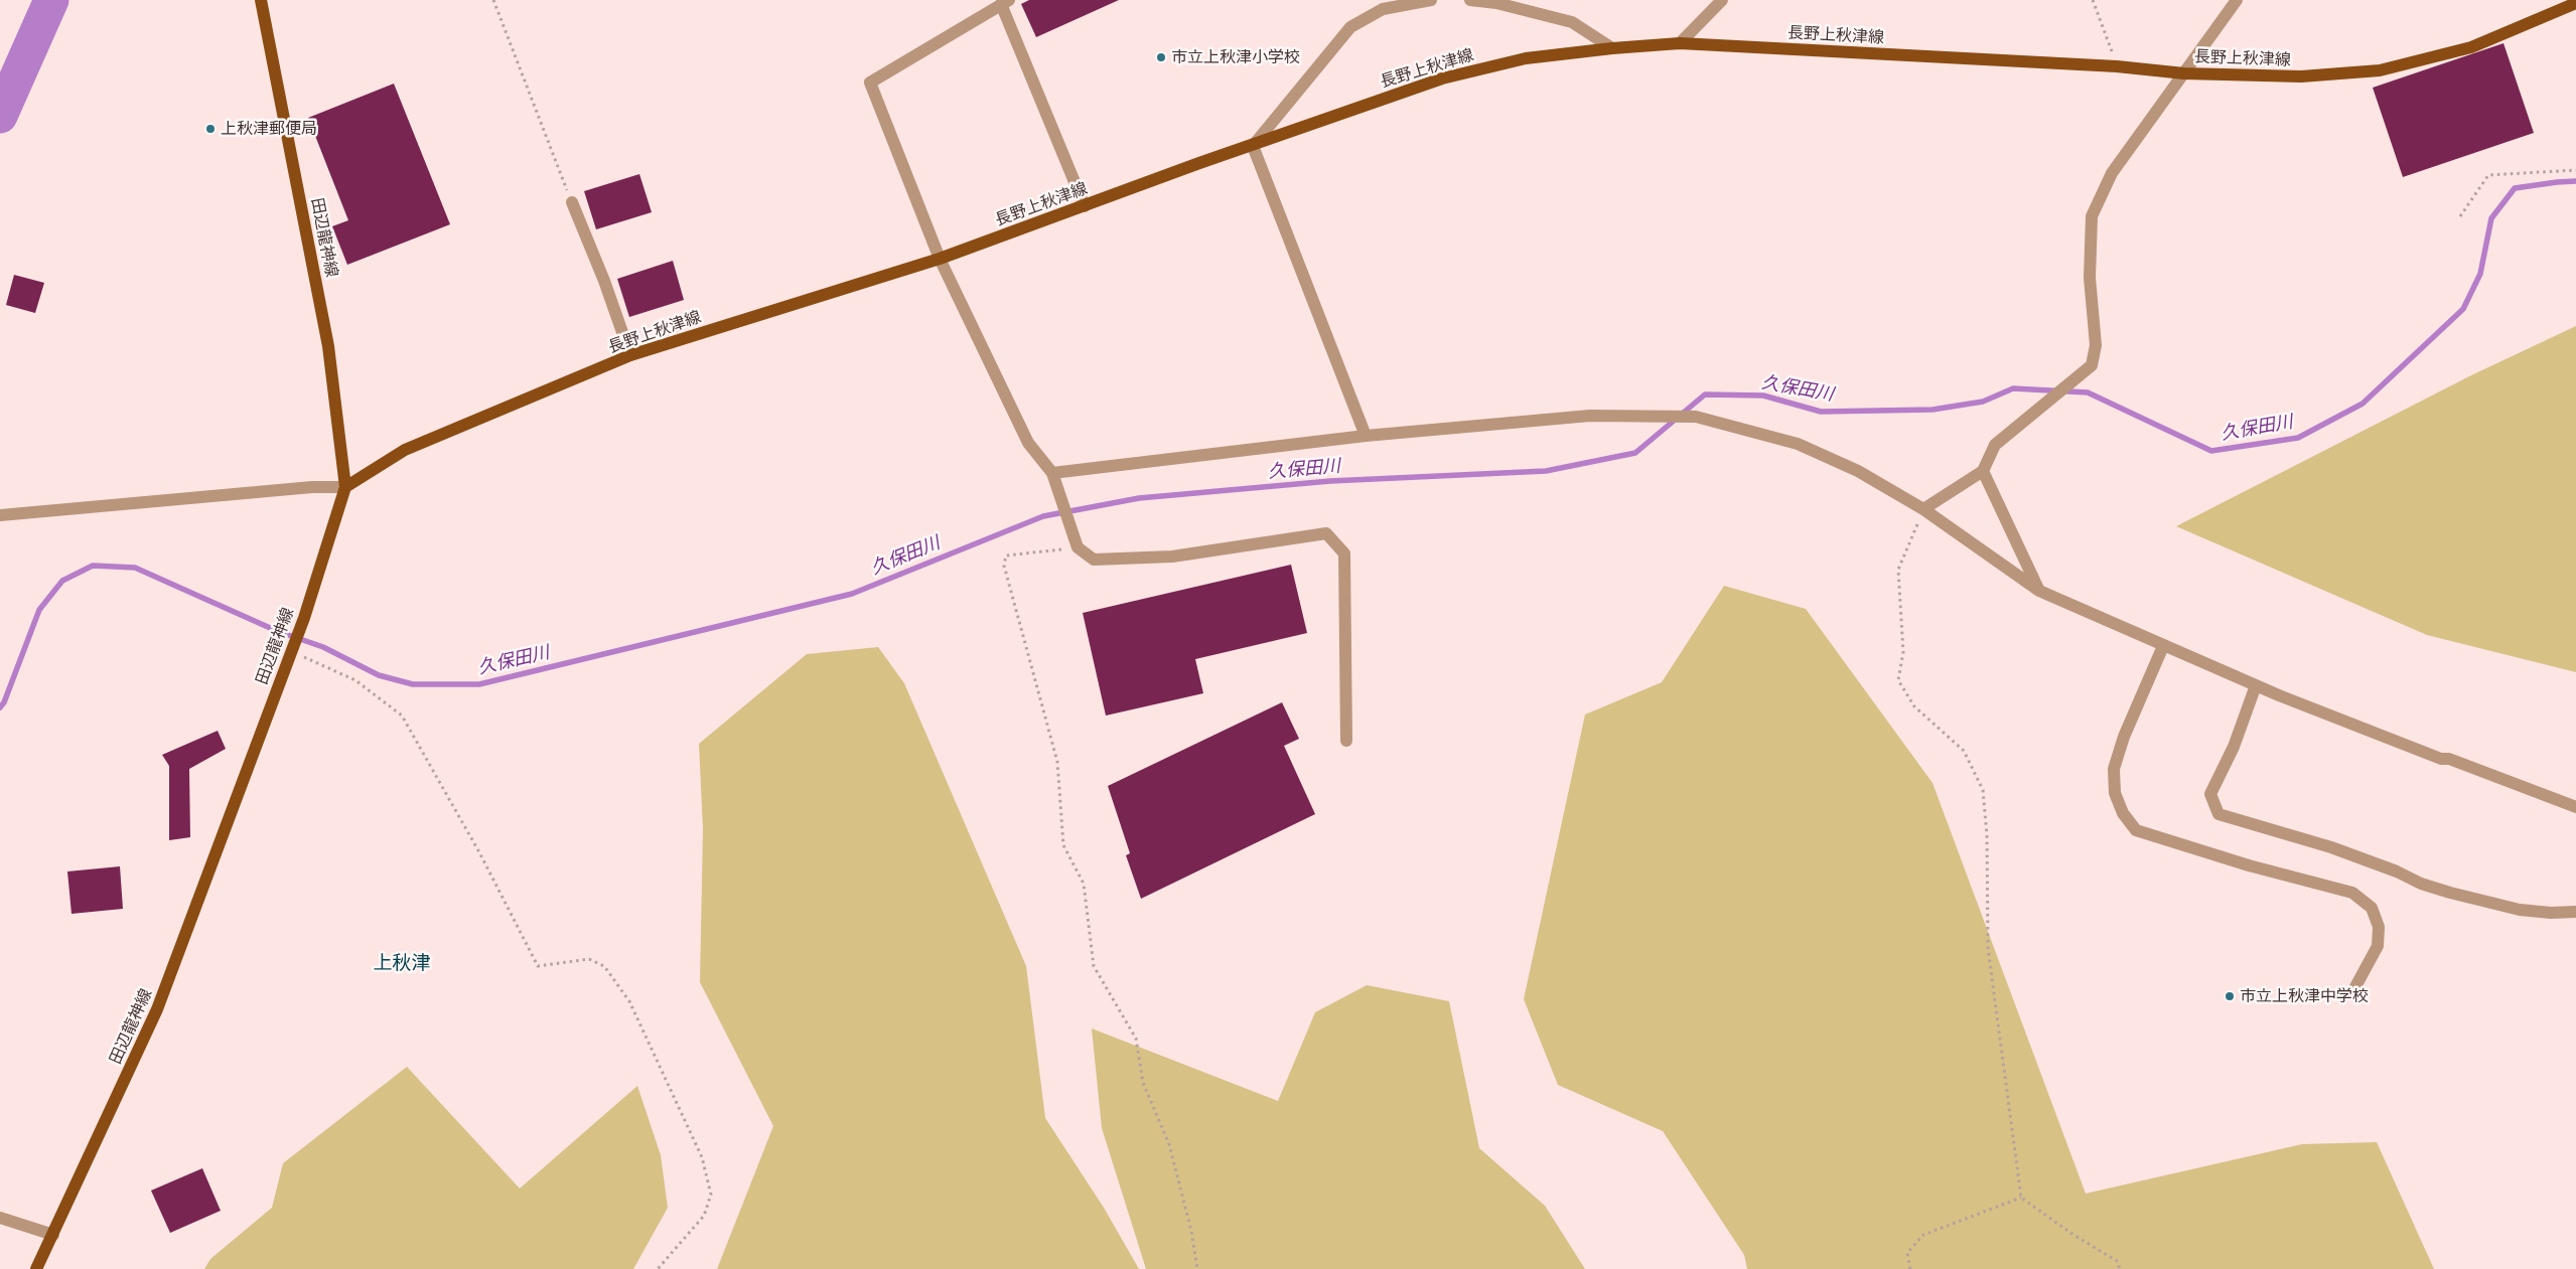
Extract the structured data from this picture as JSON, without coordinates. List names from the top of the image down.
{
  "streets": {
    "main road": ["長野上秋津線", "田辺龍神線"]
  },
  "crossings": [
    ["長野上秋津線", "田辺龍神線"]
  ],
  "districts": ["上秋津"],
  "water": ["久保田川"],
  "places": ["市立上秋津小学校", "上秋津郵便局", "市立上秋津中学校"]
}
